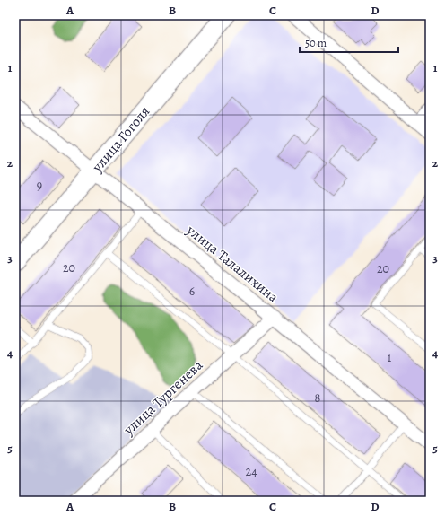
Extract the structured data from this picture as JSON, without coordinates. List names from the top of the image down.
{
  "streets": {
    "street": ["улица Гоголя", "улица Талалихина", "улица Тургенева"]
  },
  "crossings": [
    ["улица Гоголя", "улица Талалихина"],
    ["улица Талалихина", "улица Тургенева"]
  ],
  "house_numbers": [
    "9",
    "20",
    "20",
    "6",
    "1",
    "8",
    "24"
  ],
  "scale_bar": "50 m",
  "grid": {
    "columns": [
      "A",
      "B",
      "C",
      "D"
    ],
    "rows": [
      "1",
      "2",
      "3",
      "4",
      "5"
    ]
  }
}
